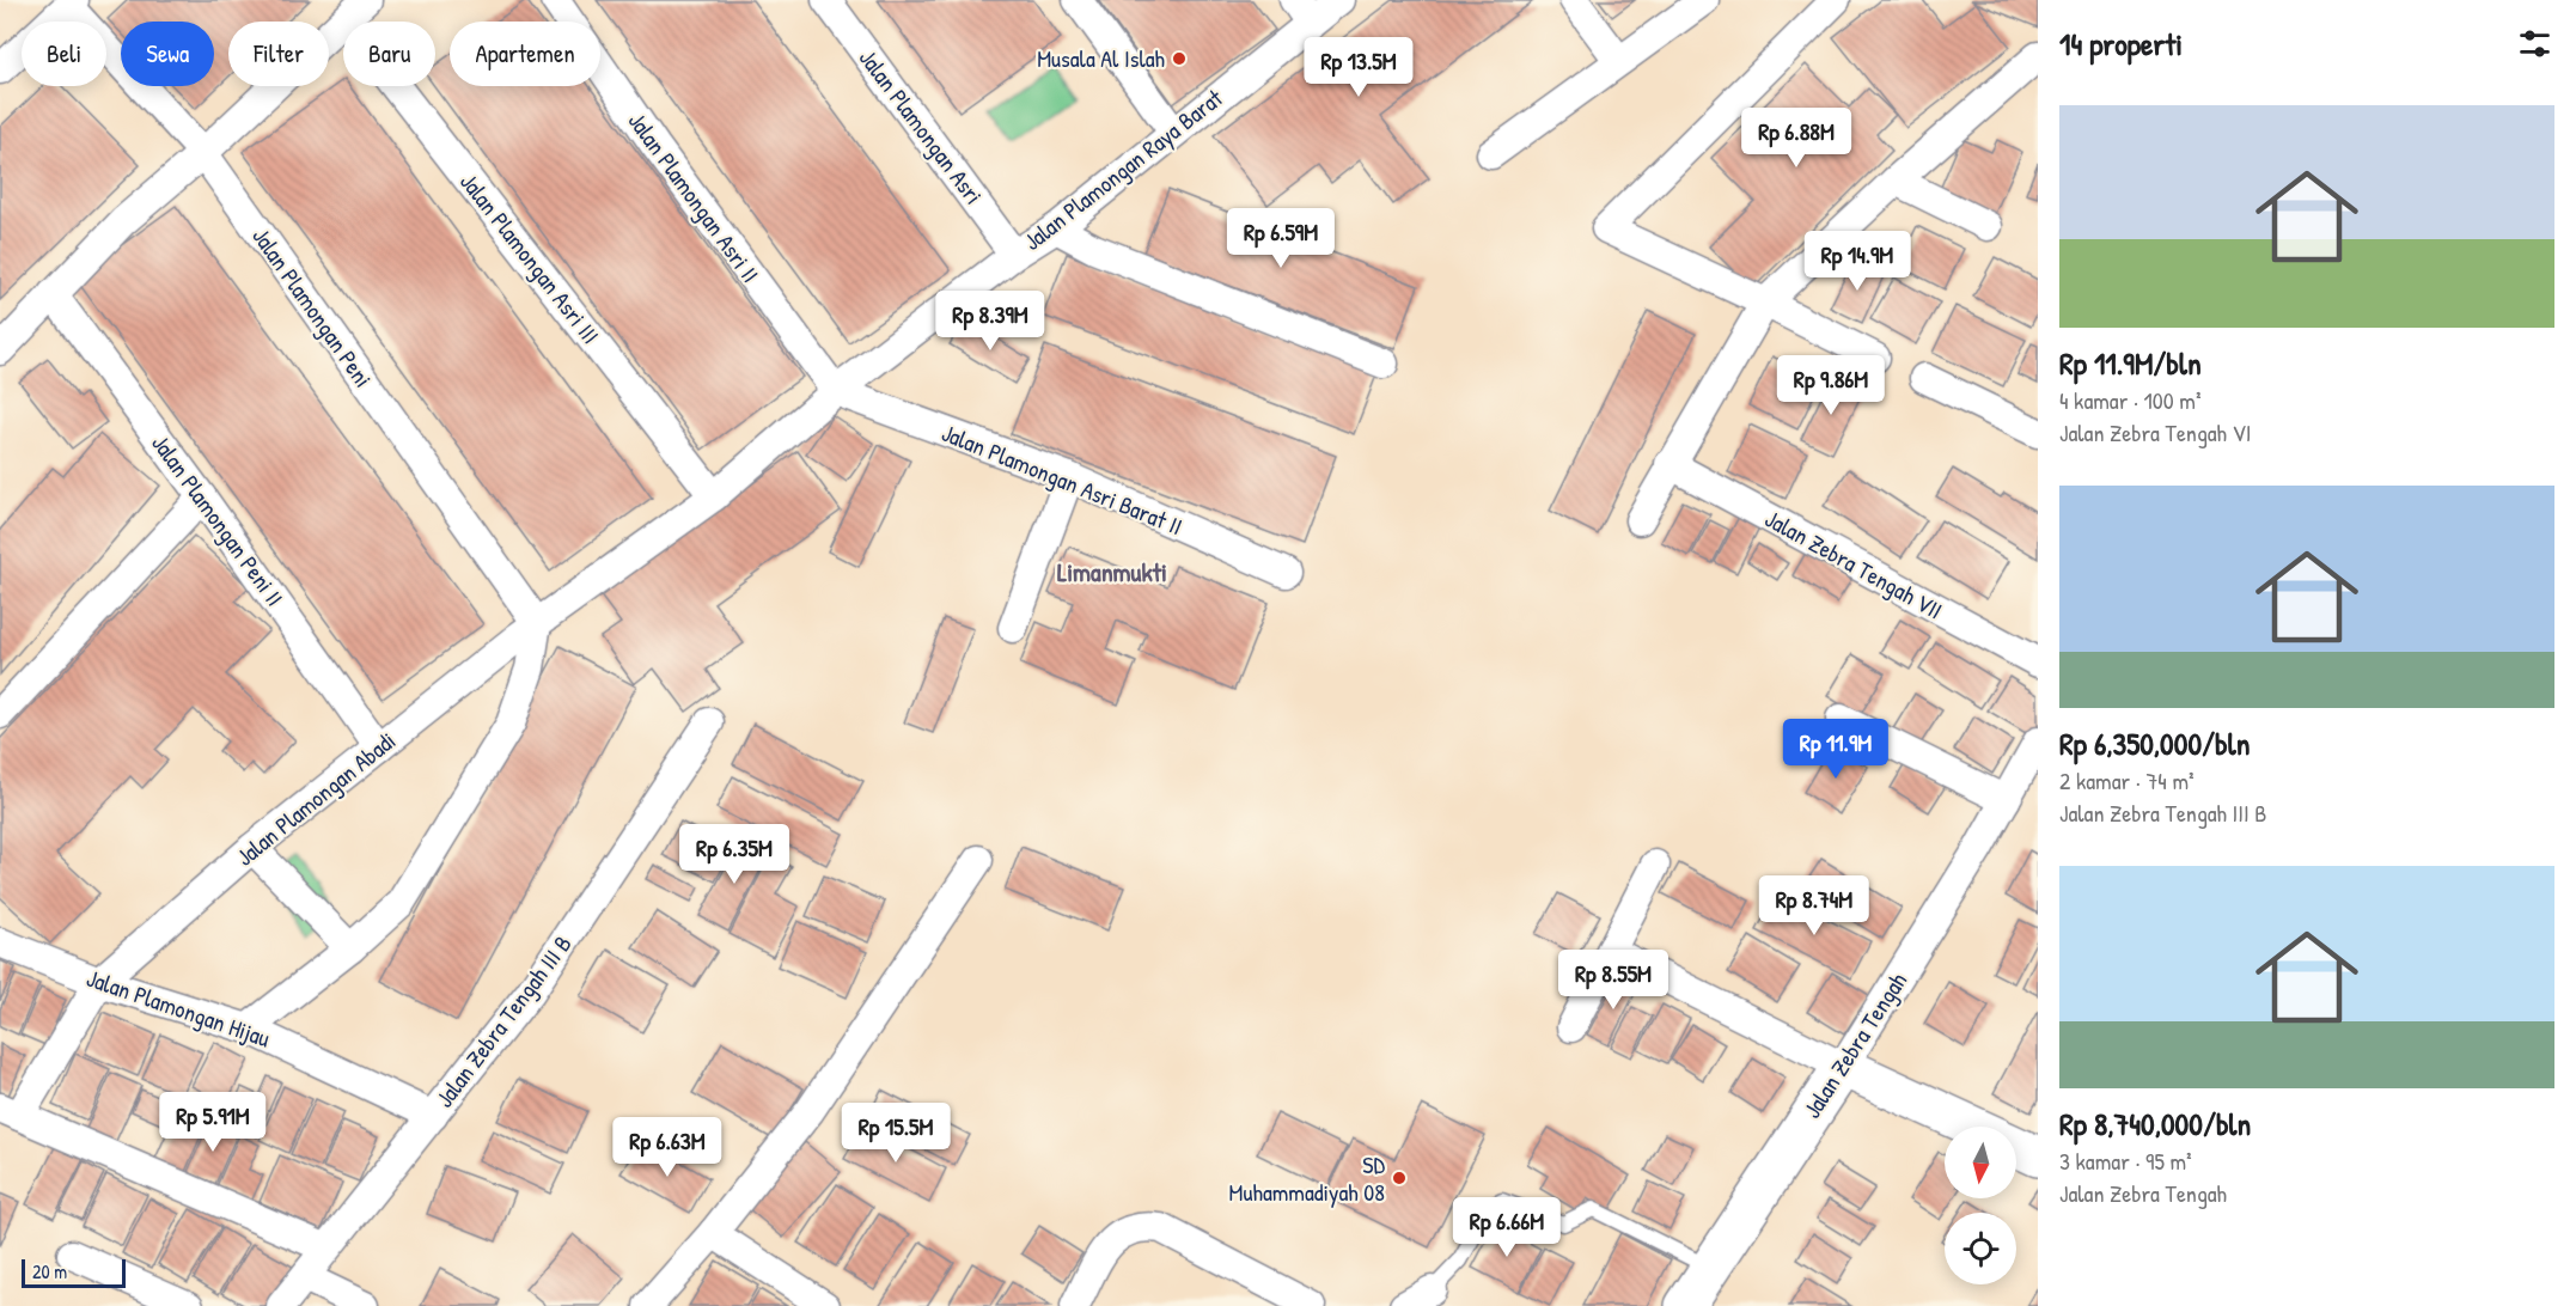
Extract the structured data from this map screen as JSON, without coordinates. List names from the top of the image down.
{
  "streets": {
    "street": [
      "Jalan Plamongan Asri",
      "Jalan Plamongan Raya Barat",
      "Jalan Plamongan Asri II",
      "Jalan Plamongan Asri III",
      "Jalan Plamongan Peni",
      "Jalan Plamongan Asri Barat II",
      "Jalan Plamongan Peni II",
      "Jalan Zebra Tengah VII",
      "Jalan Plamongan Abadi",
      "Jalan Plamongan Hijau",
      "Jalan Zebra Tengah III B",
      "Jalan Zebra Tengah"
    ]
  },
  "crossings": [
    ["Jalan Plamongan Asri", "Jalan Plamongan Raya Barat"],
    ["Jalan Plamongan Raya Barat", "Jalan Plamongan Asri II"],
    ["Jalan Plamongan Raya Barat", "Jalan Plamongan Asri Barat II"],
    ["Jalan Plamongan Raya Barat", "Jalan Plamongan Abadi"],
    ["Jalan Plamongan Asri II", "Jalan Plamongan Asri Barat II"],
    ["Jalan Plamongan Asri II", "Jalan Plamongan Abadi"],
    ["Jalan Plamongan Asri III", "Jalan Plamongan Abadi"],
    ["Jalan Plamongan Peni", "Jalan Plamongan Abadi"],
    ["Jalan Plamongan Asri Barat II", "Jalan Plamongan Abadi"],
    ["Jalan Plamongan Peni II", "Jalan Plamongan Abadi"],
    ["Jalan Plamongan Abadi", "Jalan Plamongan Hijau"],
    ["Jalan Plamongan Hijau", "Jalan Zebra Tengah III B"]
  ],
  "districts": ["Limanmukti"],
  "places": ["Musala Al Islah", "SD Muhammadiyah 08"],
  "scale_bar": "20 m",
  "north": "bottom",
  "page": {
    "heading": "14 properti",
    "chip": [
      "Beli",
      "Sewa",
      "Filter",
      "Baru",
      "Apartemen"
    ],
    "price": [
      "Rp 13.5M",
      "Rp 6.88M",
      "Rp 6.59M",
      "Rp 14.9M",
      "Rp 8.39M",
      "Rp 9.86M",
      "Rp 11.9M",
      "Rp 6.35M",
      "Rp 8.74M",
      "Rp 8.55M",
      "Rp 5.91M",
      "Rp 15.5M",
      "Rp 6.63M",
      "Rp 6.66M"
    ],
    "list": [
      {
        "name": "Rp 11.9M/bln",
        "note": "4 kamar · 100 m² · Jalan Zebra Tengah VI"
      },
      {
        "name": "Rp 6,350,000/bln",
        "note": "2 kamar · 74 m² · Jalan Zebra Tengah III B"
      },
      {
        "name": "Rp 8,740,000/bln",
        "note": "3 kamar · 95 m² · Jalan Zebra Tengah"
      }
    ],
    "scale": "20 m"
  }
}
